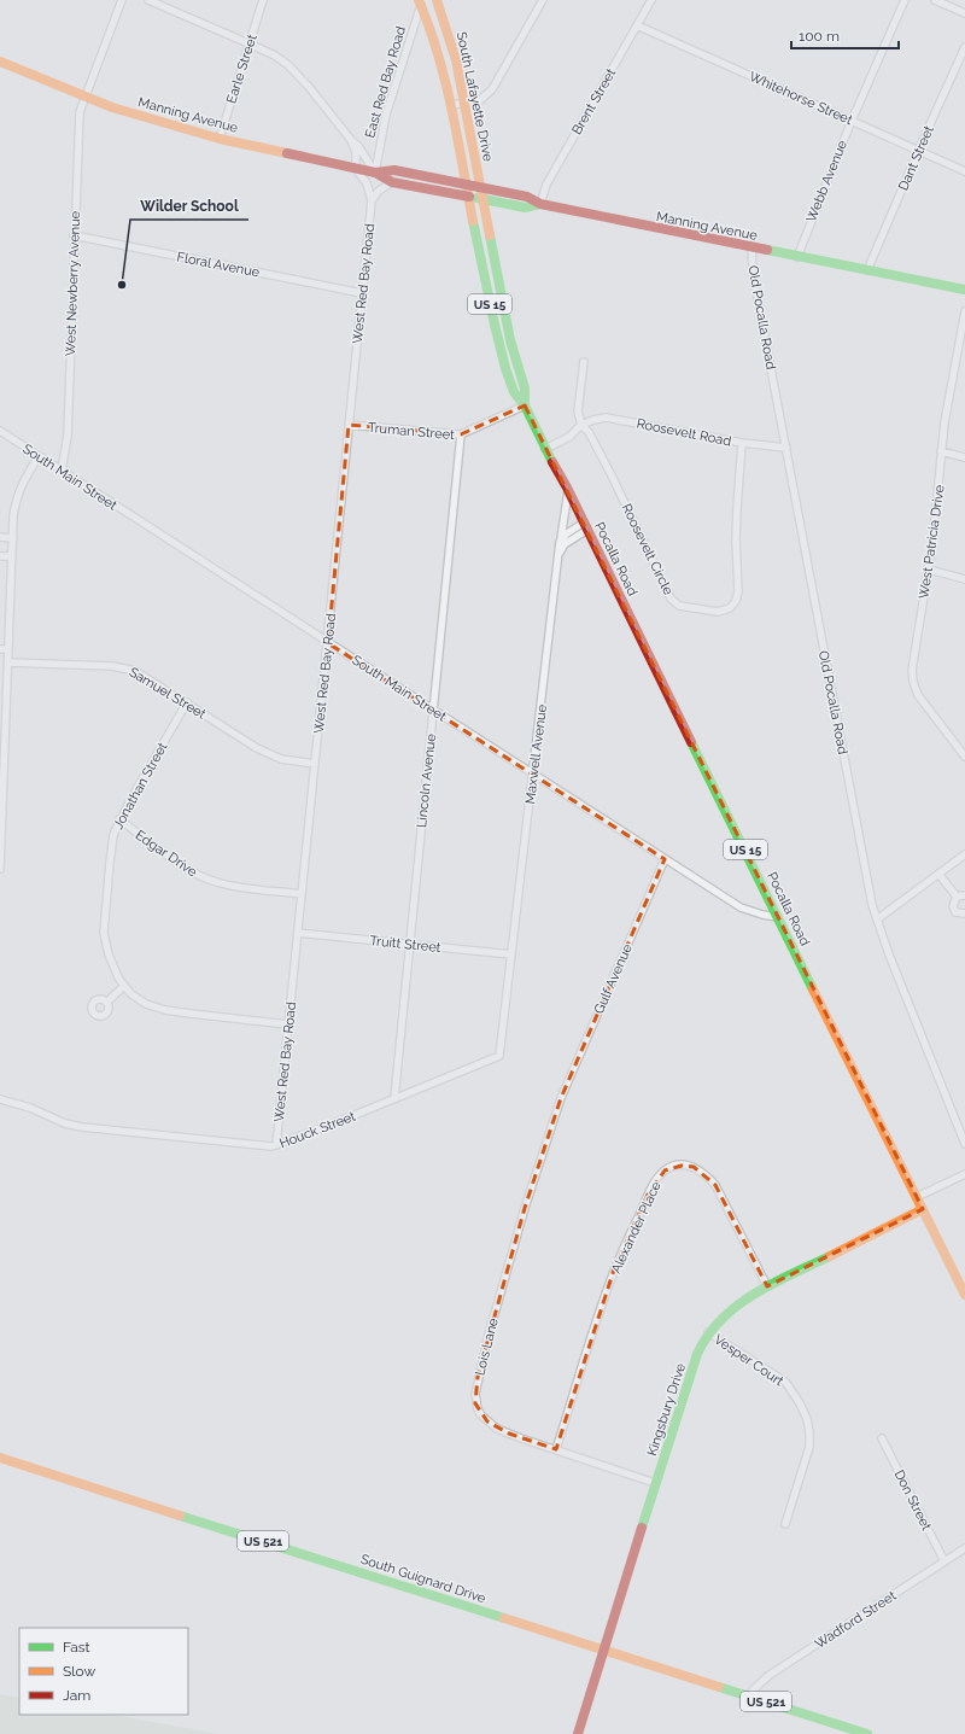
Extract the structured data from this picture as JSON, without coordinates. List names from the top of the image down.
{
  "streets": {
    "main road": [
      "South Lafayette Drive",
      "Manning Avenue",
      "US 15",
      "Pocalla Road",
      "Kingsbury Drive",
      "US 521",
      "South Guignard Drive"
    ],
    "street": [
      "Earle Street",
      "East Red Bay Road",
      "Whitehorse Street",
      "Brent Street",
      "Dant Street",
      "Webb Avenue",
      "Floral Avenue",
      "West Newberry Avenue",
      "West Red Bay Road",
      "Old Pocalla Road",
      "Truman Street",
      "Roosevelt Road",
      "South Main Street",
      "West Patricia Drive",
      "Roosevelt Circle",
      "Samuel Street",
      "Maxwell Avenue",
      "Lincoln Avenue",
      "Jonathan Street",
      "Edgar Drive",
      "Truitt Street",
      "Gulf Avenue",
      "Houck Street",
      "Alexander Place",
      "Lois Lane",
      "Vesper Court",
      "Don Street",
      "Wadford Street"
    ]
  },
  "crossings": [
    ["Earle Street", "Manning Avenue"],
    ["East Red Bay Road", "South Lafayette Drive"],
    ["East Red Bay Road", "Manning Avenue"],
    ["South Lafayette Drive", "Manning Avenue"],
    ["South Lafayette Drive", "Pocalla Road"],
    ["Whitehorse Street", "Brent Street"],
    ["Whitehorse Street", "Dant Street"],
    ["Whitehorse Street", "Webb Avenue"],
    ["Brent Street", "Manning Avenue"],
    ["Manning Avenue", "Dant Street"],
    ["Manning Avenue", "Webb Avenue"],
    ["Manning Avenue", "West Newberry Avenue"],
    ["Manning Avenue", "West Red Bay Road"],
    ["Manning Avenue", "Old Pocalla Road"],
    ["Manning Avenue", "Pocalla Road"],
    ["Floral Avenue", "West Newberry Avenue"],
    ["Floral Avenue", "West Red Bay Road"],
    ["West Newberry Avenue", "South Main Street"],
    ["West Red Bay Road", "Truman Street"],
    ["West Red Bay Road", "South Main Street"],
    ["West Red Bay Road", "Samuel Street"],
    ["West Red Bay Road", "Jonathan Street"],
    ["West Red Bay Road", "Edgar Drive"],
    ["West Red Bay Road", "Truitt Street"],
    ["West Red Bay Road", "Houck Street"],
    ["Old Pocalla Road", "Roosevelt Road"],
    ["Truman Street", "Pocalla Road"],
    ["Truman Street", "Lincoln Avenue"],
    ["Roosevelt Road", "Roosevelt Circle"],
    ["South Main Street", "Pocalla Road"],
    ["South Main Street", "Maxwell Avenue"],
    ["South Main Street", "Lincoln Avenue"],
    ["South Main Street", "Gulf Avenue"],
    ["Pocalla Road", "Maxwell Avenue"],
    ["Pocalla Road", "Kingsbury Drive"],
    ["Samuel Street", "Jonathan Street"],
    ["Maxwell Avenue", "Truitt Street"],
    ["Maxwell Avenue", "Houck Street"],
    ["Lincoln Avenue", "Truitt Street"],
    ["Lincoln Avenue", "Houck Street"],
    ["Jonathan Street", "Edgar Drive"],
    ["Truitt Street", "Houck Street"],
    ["Gulf Avenue", "Lois Lane"],
    ["Alexander Place", "Lois Lane"],
    ["Alexander Place", "Kingsbury Drive"],
    ["Lois Lane", "Kingsbury Drive"],
    ["Vesper Court", "Kingsbury Drive"],
    ["Kingsbury Drive", "South Guignard Drive"],
    ["Don Street", "Wadford Street"],
    ["US 521", "South Guignard Drive"],
    ["South Guignard Drive", "Wadford Street"]
  ],
  "places": ["Wilder School"],
  "legend": ["Fast", "Slow", "Jam"],
  "scale_bar": "100 m"
}
